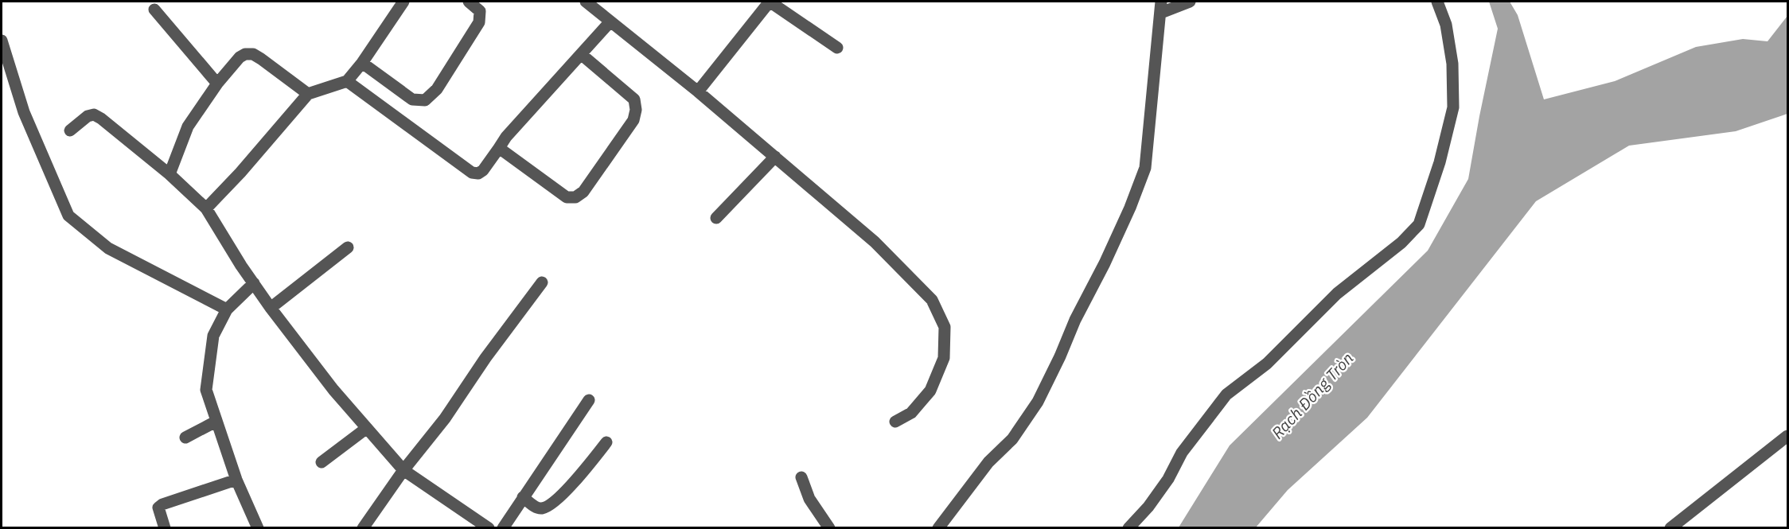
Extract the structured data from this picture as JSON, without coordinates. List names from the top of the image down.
{
  "water": ["Rạch Đồng Tròn"]
}
